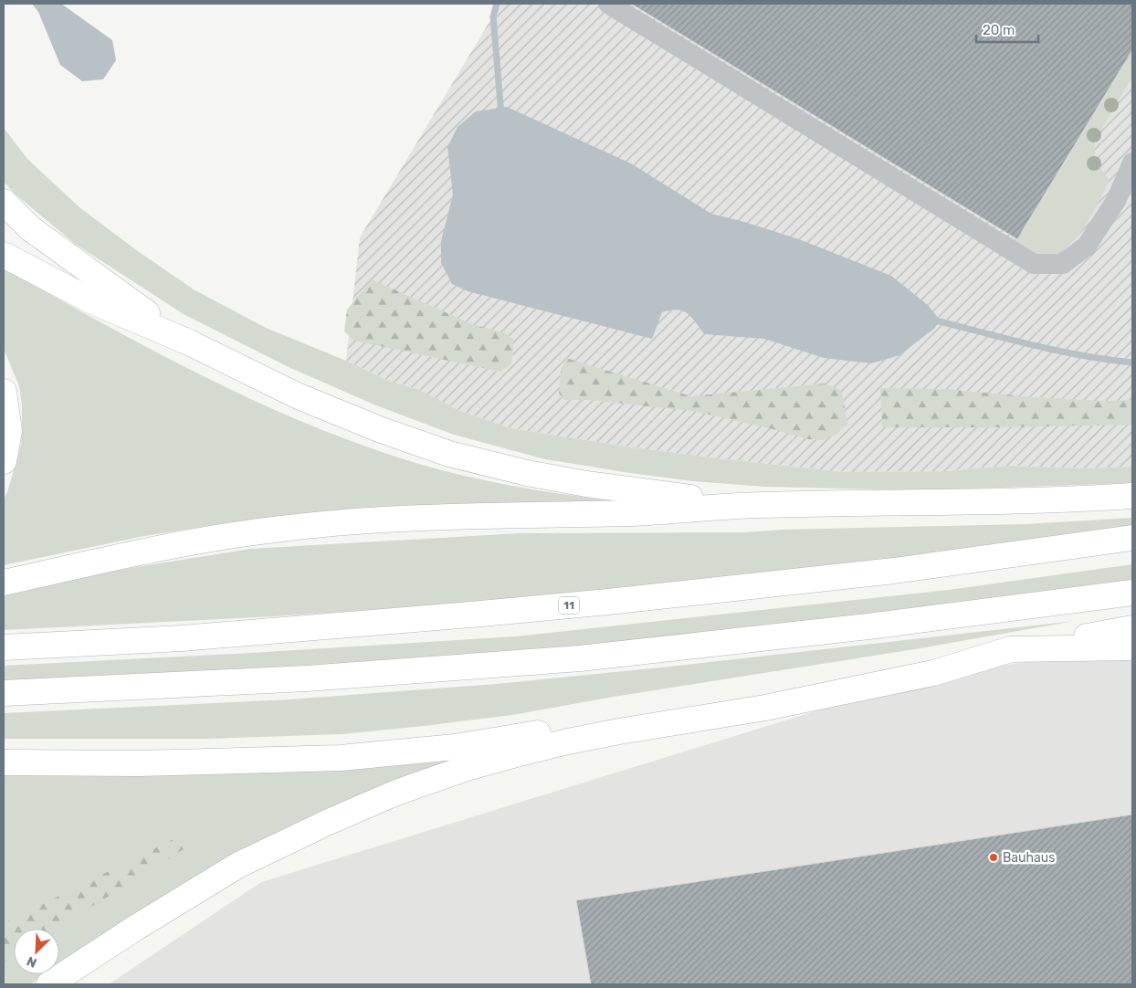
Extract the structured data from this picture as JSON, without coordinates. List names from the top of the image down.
{
  "streets": {
    "highway": ["11"]
  },
  "places": ["Bauhaus"],
  "scale_bar": "20 m",
  "north": "bottom left"
}
